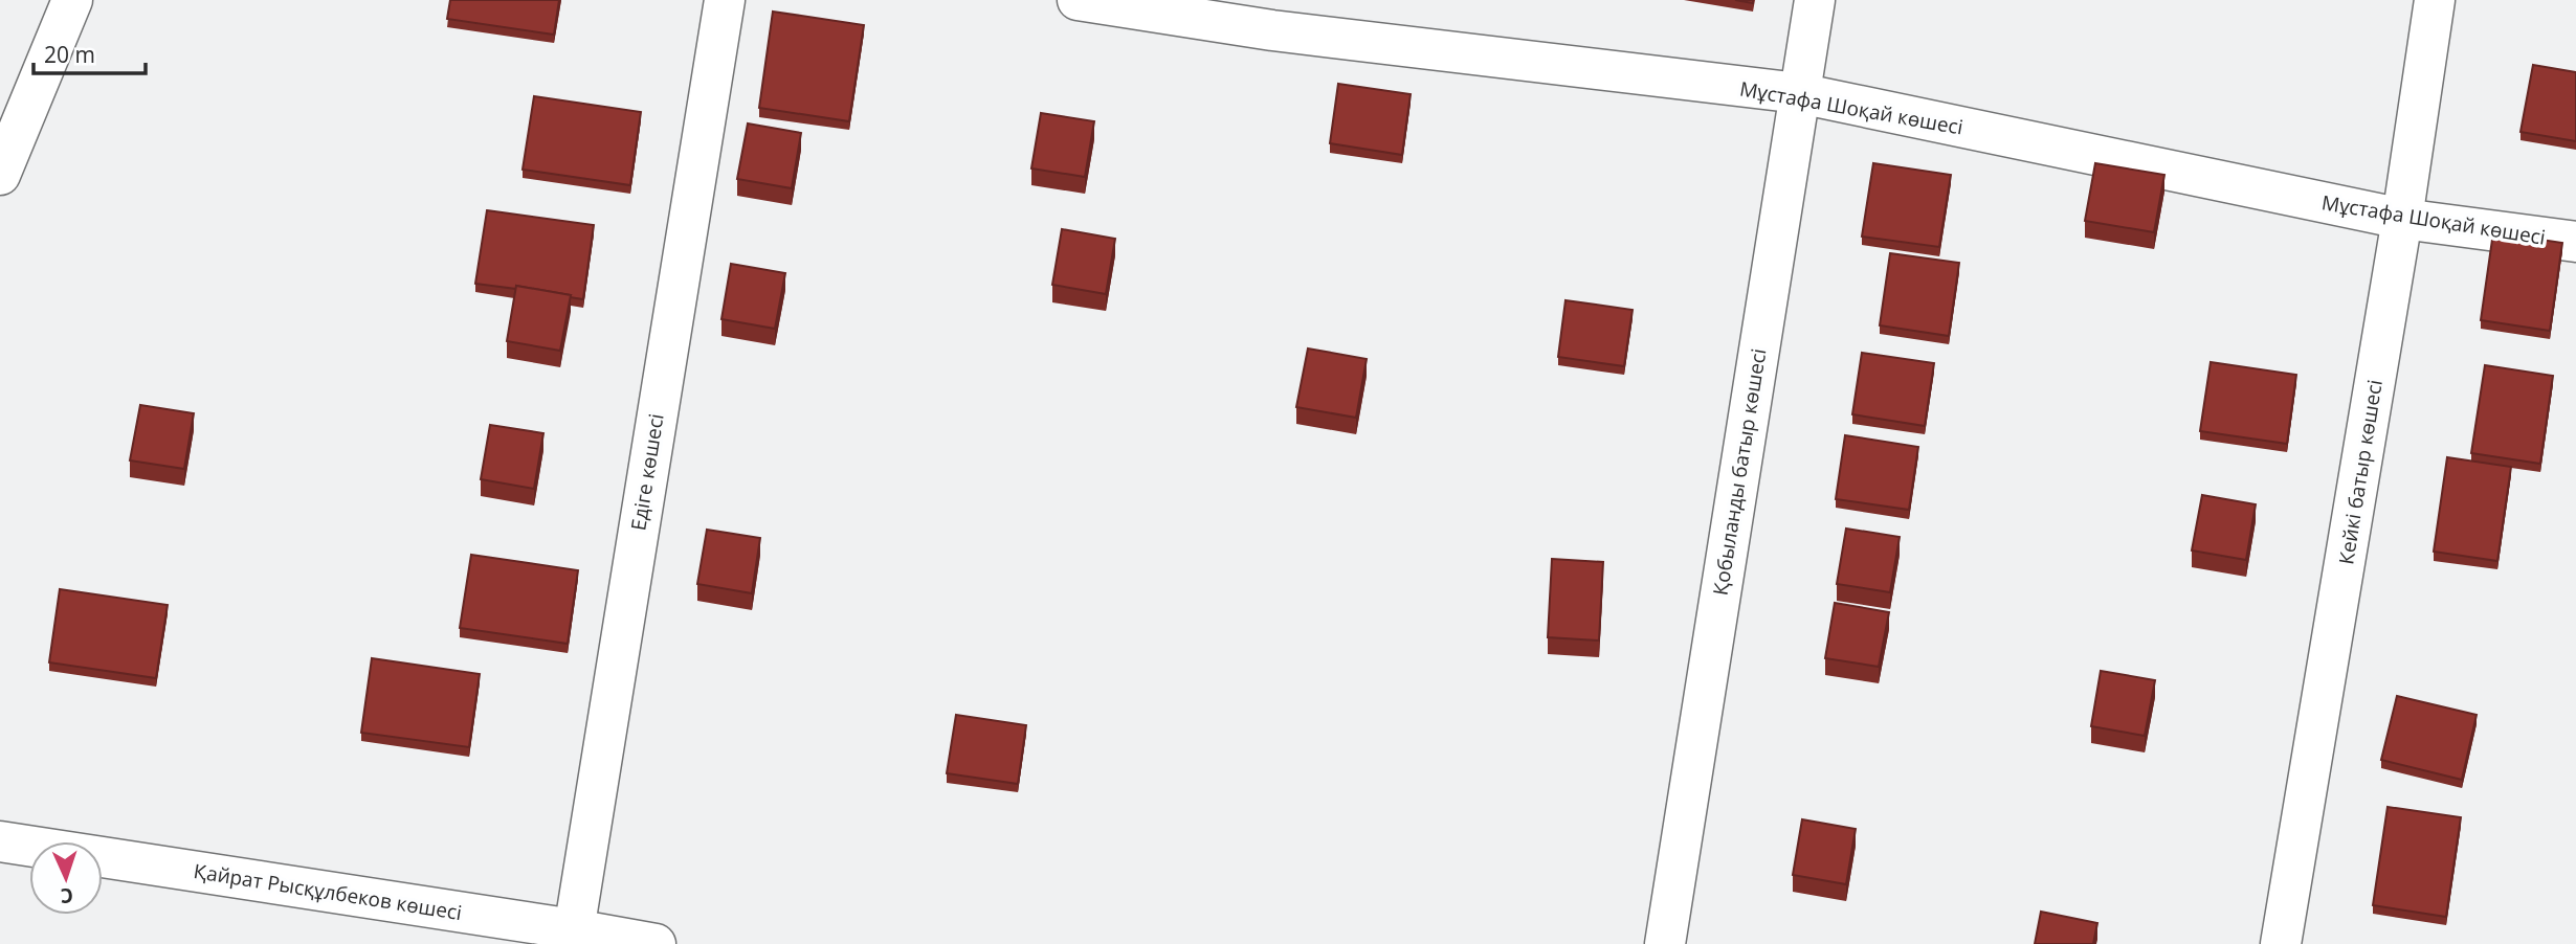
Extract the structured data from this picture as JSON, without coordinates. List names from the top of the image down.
{
  "streets": {
    "street": [
      "Мұстафа Шоқай көшесі",
      "Едіге көшесі",
      "Қобыланды батыр көшесі",
      "Кейкі батыр көшесі",
      "Қайрат Рысқұлбеков көшесі"
    ]
  },
  "crossings": [
    ["Мұстафа Шоқай көшесі", "Қобыланды батыр көшесі"],
    ["Мұстафа Шоқай көшесі", "Кейкі батыр көшесі"],
    ["Едіге көшесі", "Қайрат Рысқұлбеков көшесі"]
  ],
  "scale_bar": "20 m",
  "north": "bottom"
}
